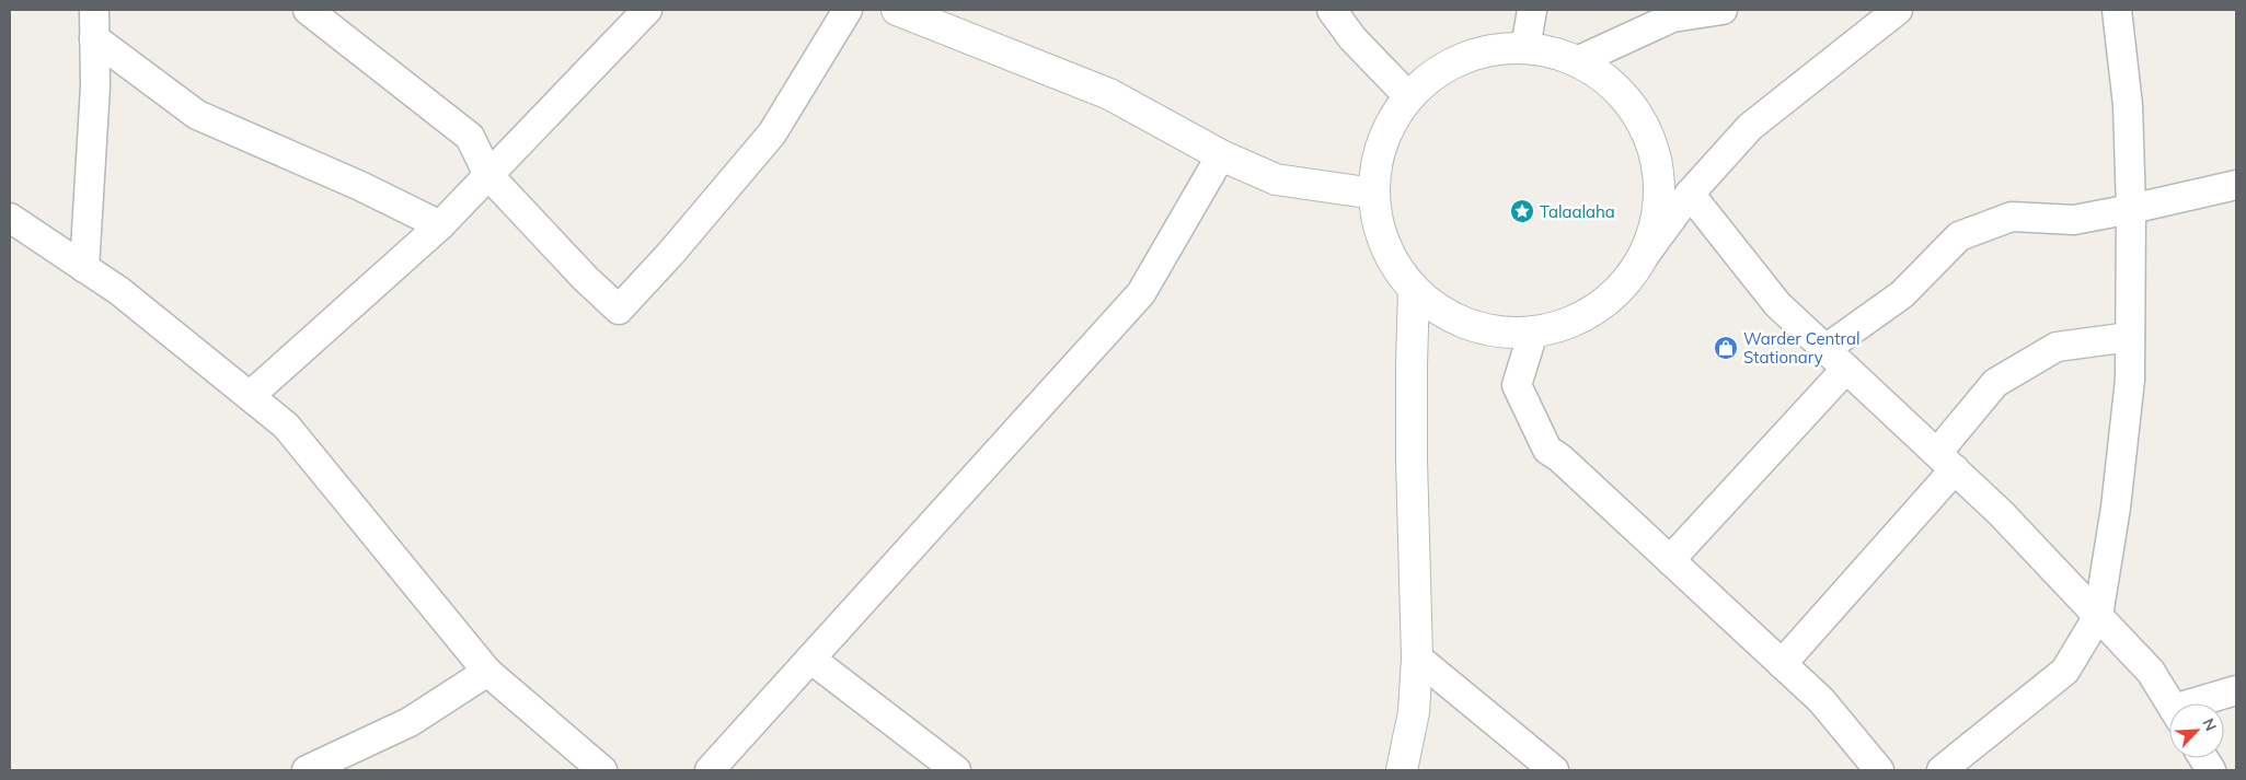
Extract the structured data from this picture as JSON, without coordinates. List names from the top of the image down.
{
  "places": {
    "place": ["Talaalaha"],
    "shop": ["Warder Central Stationary"]
  },
  "north": "top right"
}
